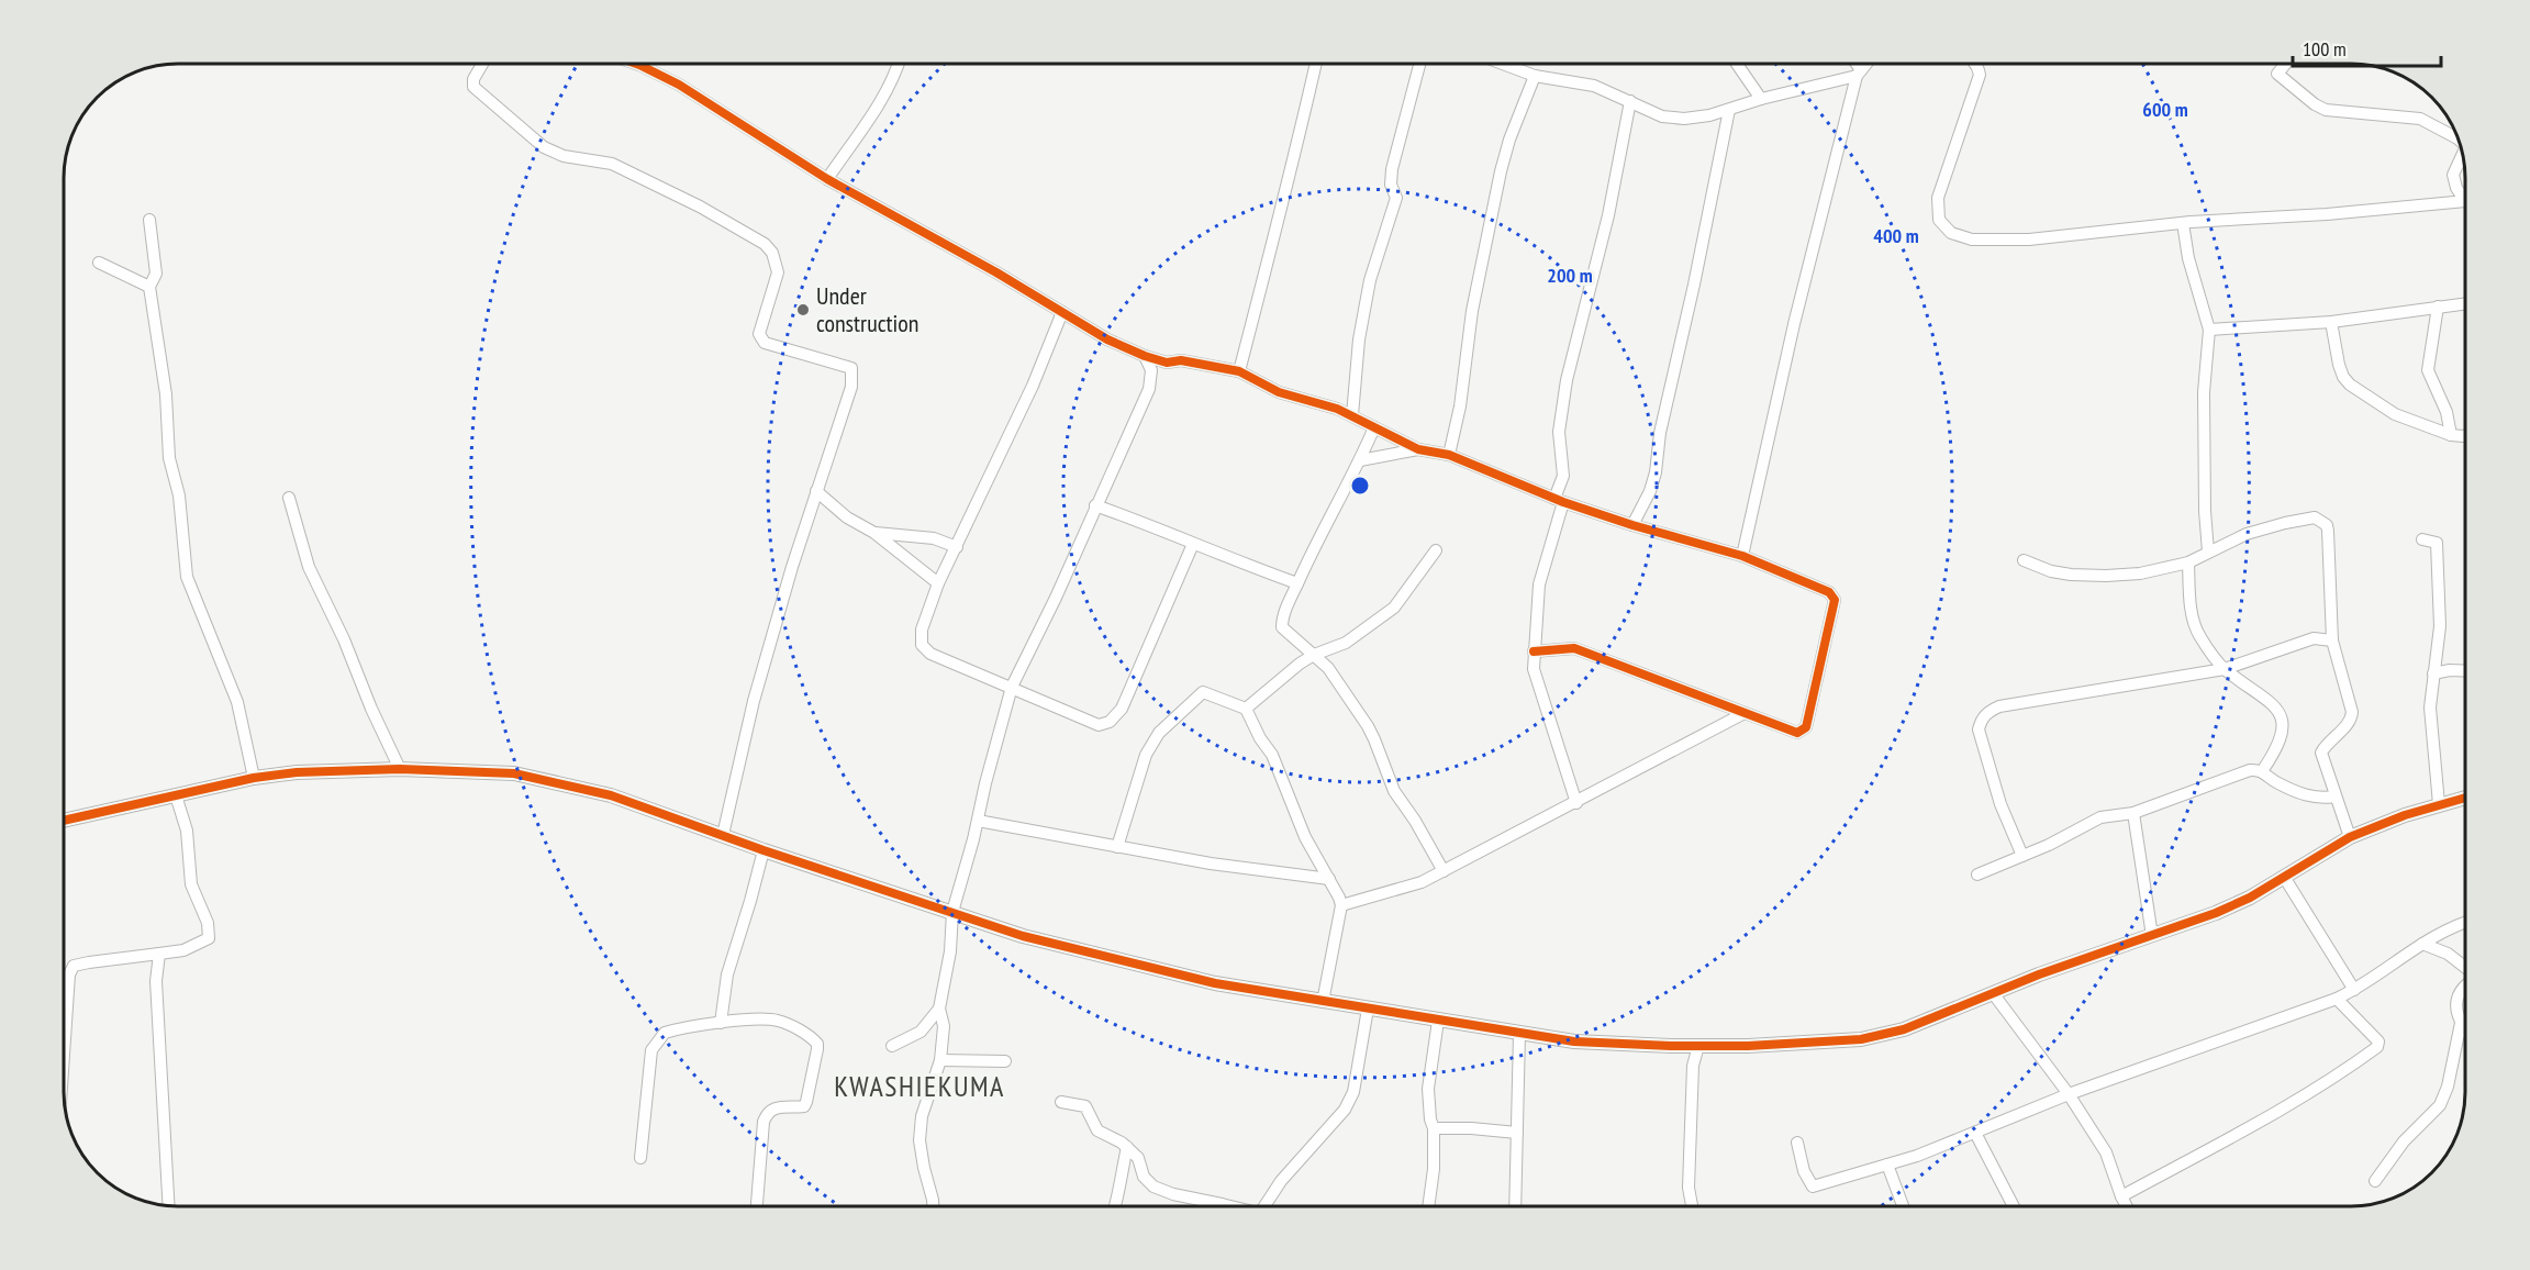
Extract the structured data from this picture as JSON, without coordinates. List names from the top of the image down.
{
  "districts": ["KWASHIEKUMA"],
  "places": ["Under construction"],
  "scale_bar": "100 m",
  "rings": ["600 m", "400 m", "200 m"]
}
